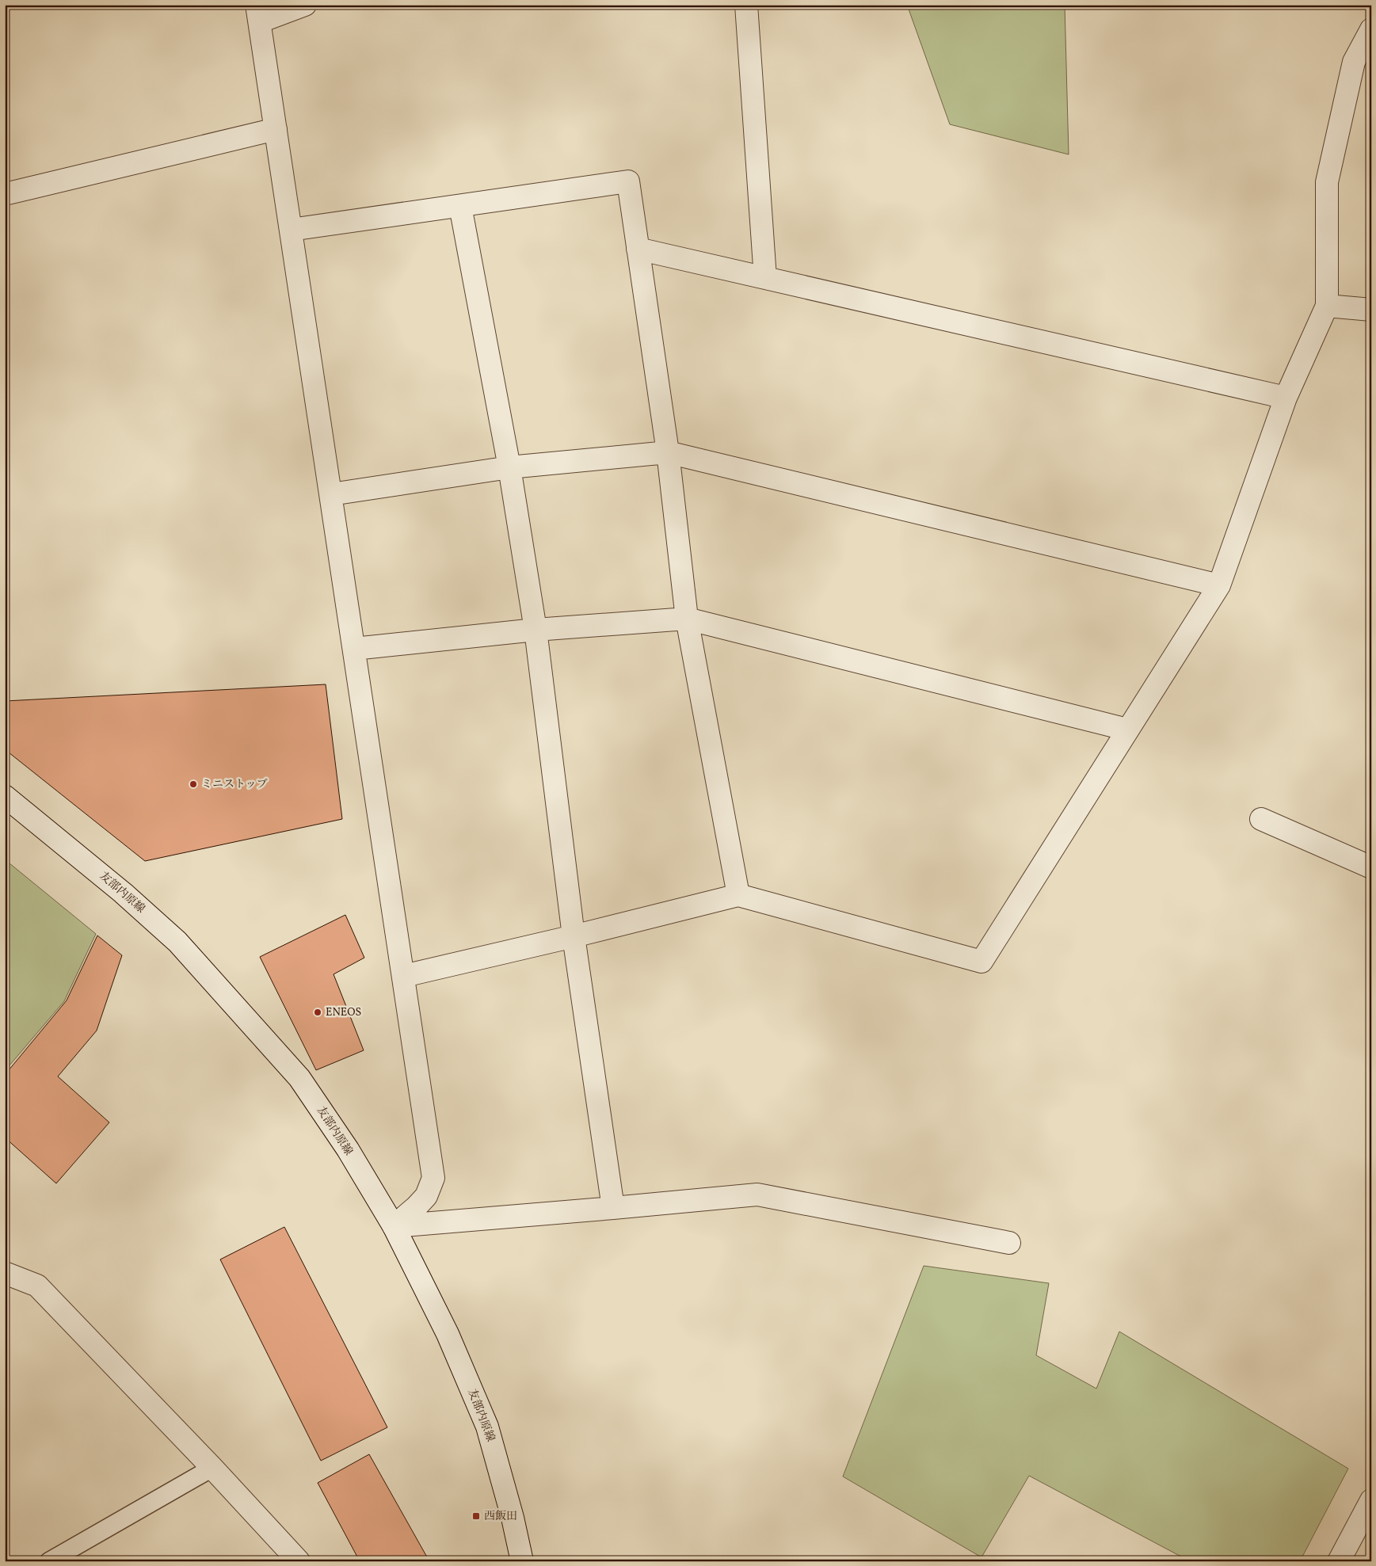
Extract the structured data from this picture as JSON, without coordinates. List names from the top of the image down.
{
  "streets": {
    "street": ["友部内原線"]
  },
  "places": {
    "other": ["ミニストップ", "ENEOS"],
    "transit": ["西飯田"]
  }
}
